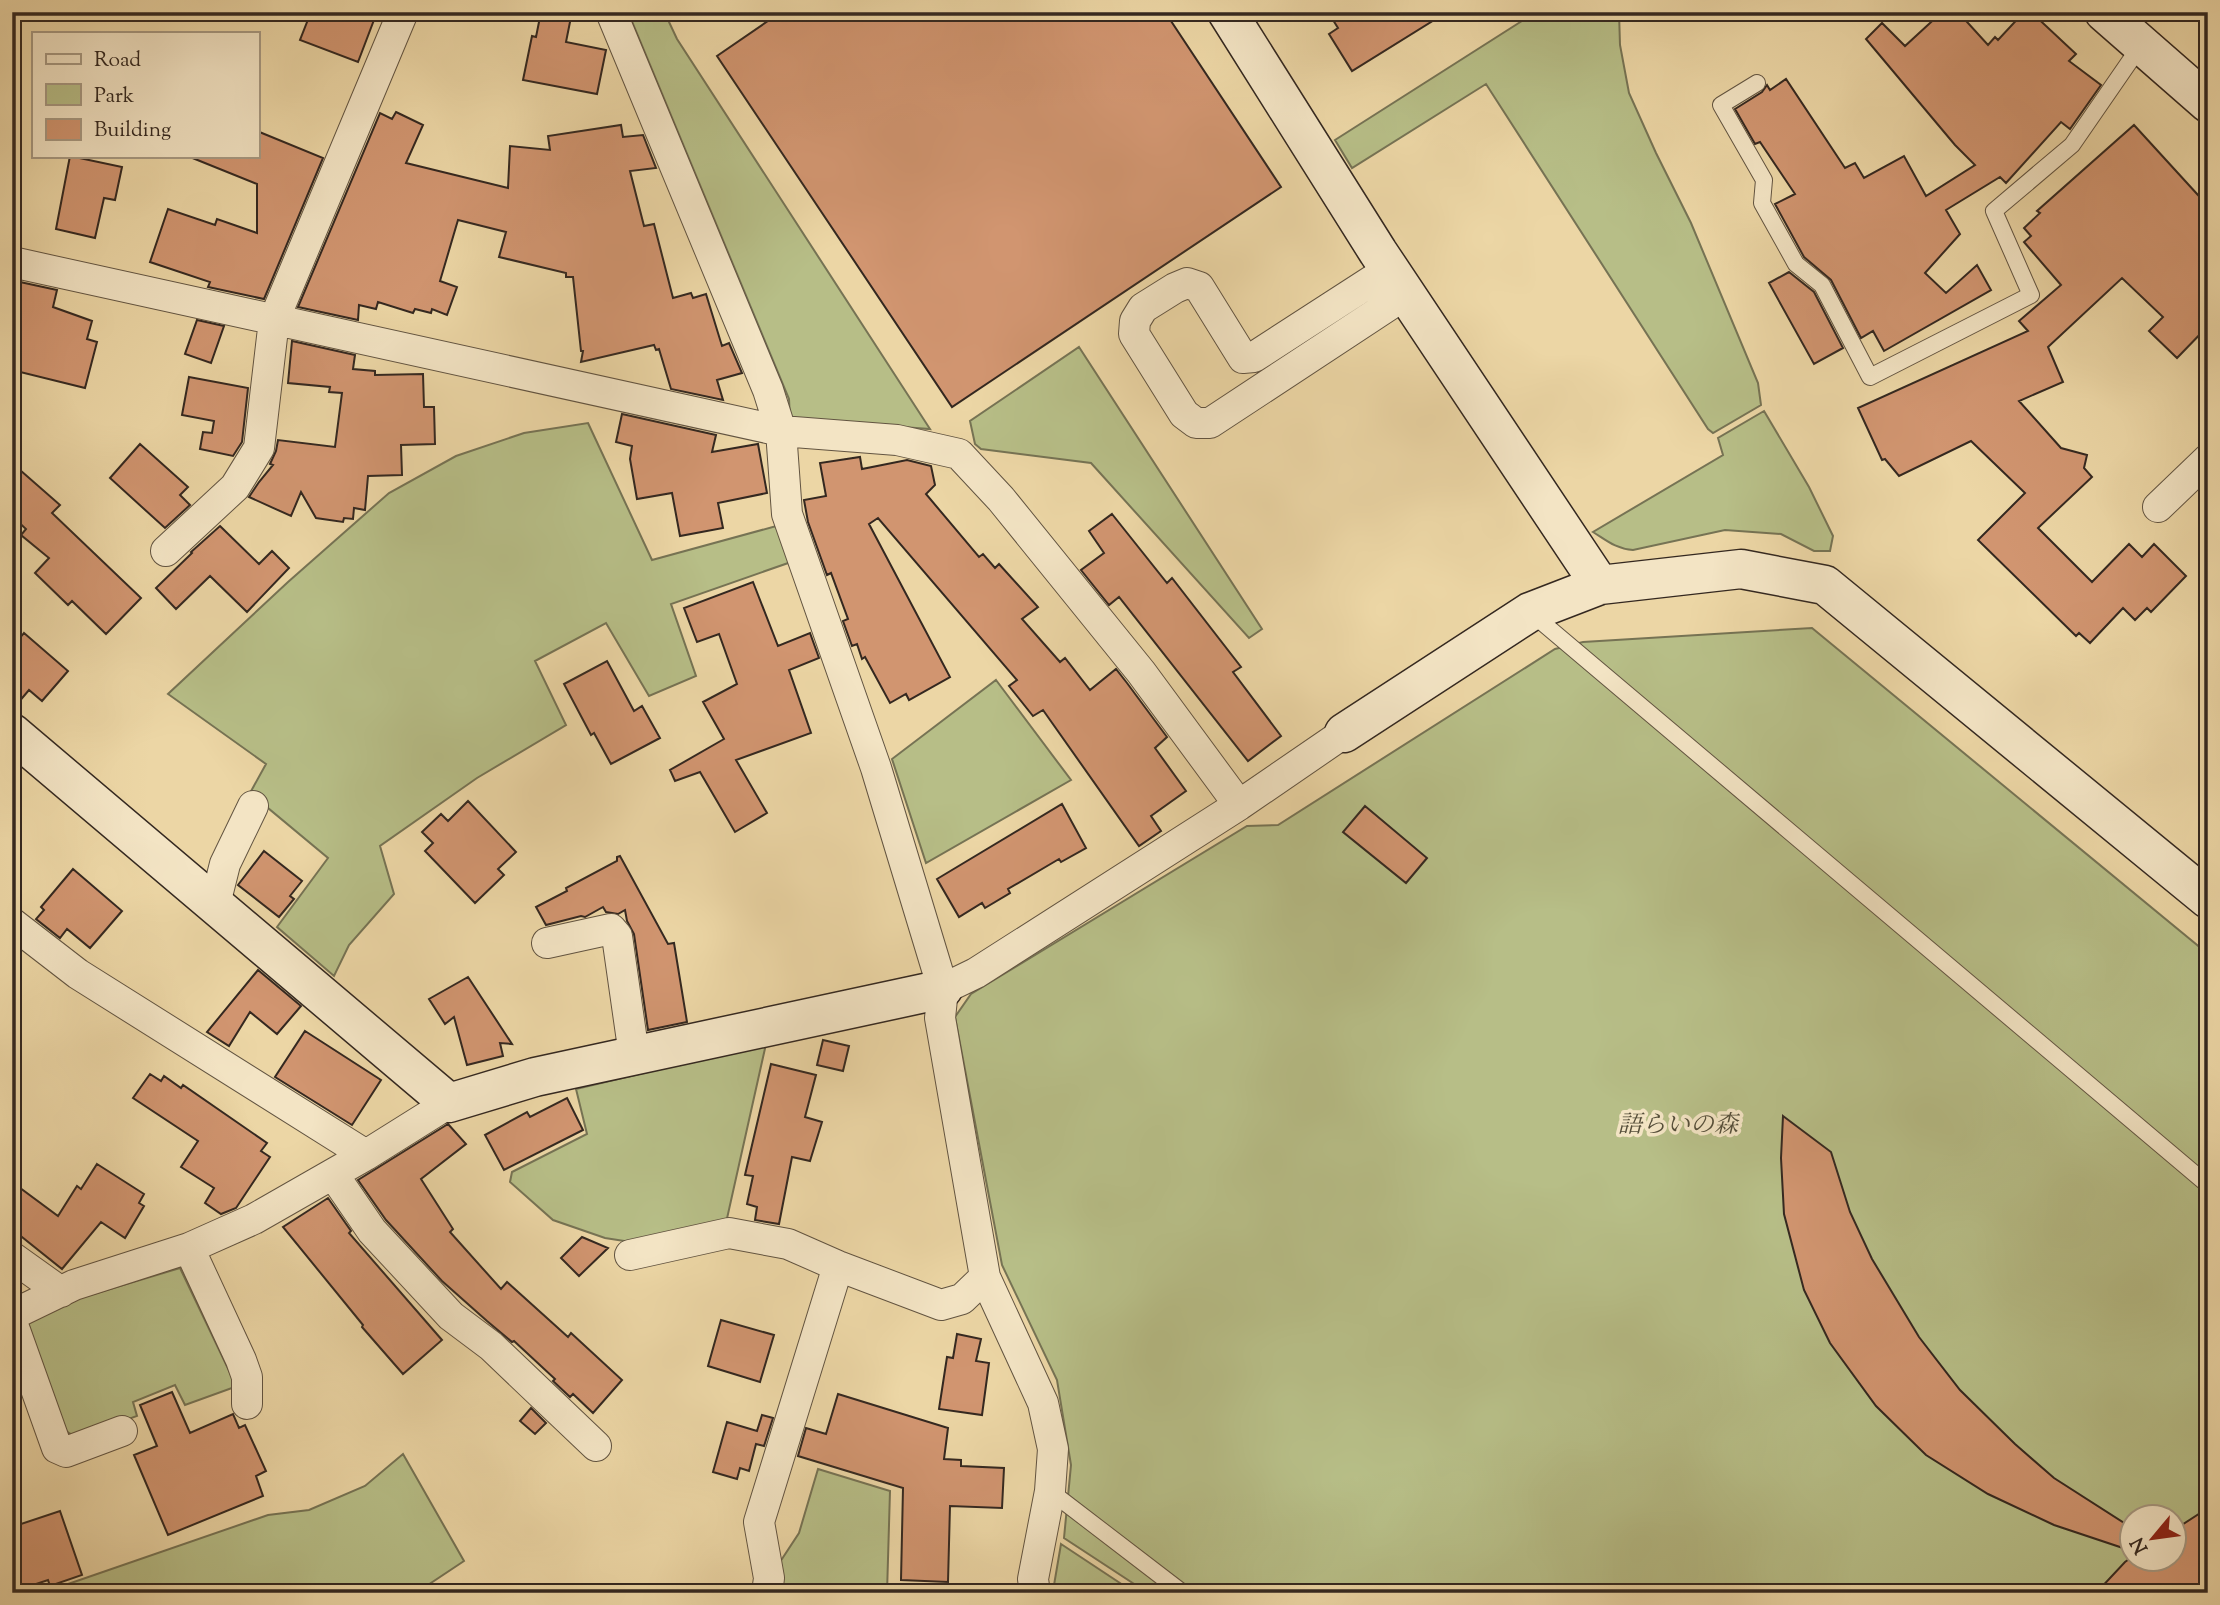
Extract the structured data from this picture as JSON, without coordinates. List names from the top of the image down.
{
  "parks": ["語らいの森"],
  "legend": ["Road", "Park", "Building"],
  "north": "bottom left"
}
